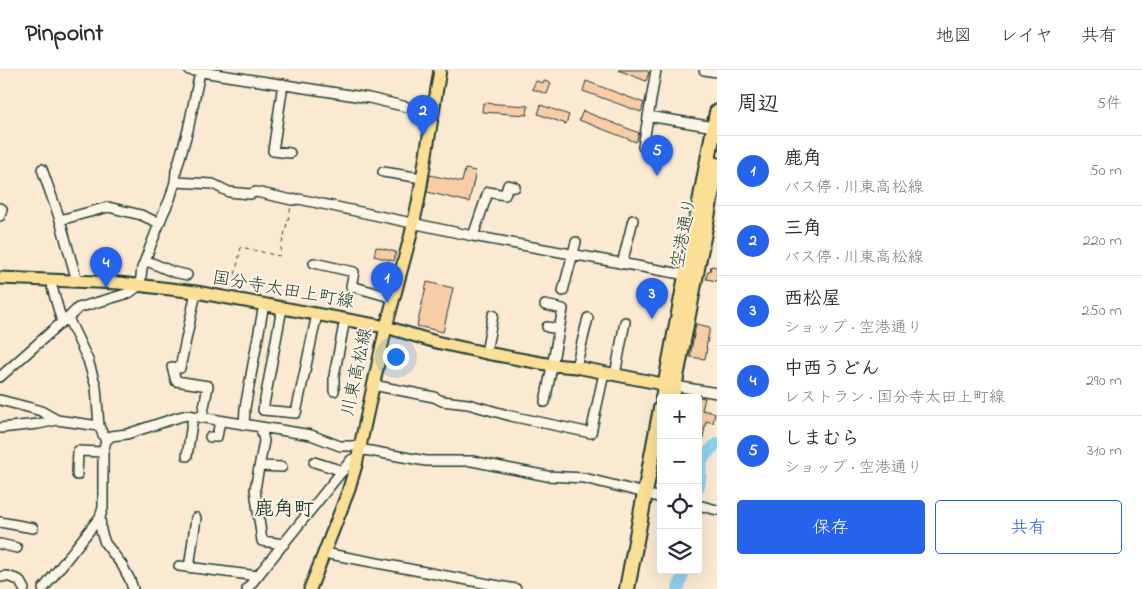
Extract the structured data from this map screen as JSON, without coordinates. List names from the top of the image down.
{
  "streets": {
    "highway": ["空港通り"],
    "main road": ["国分寺太田上町線", "川東高松線"]
  },
  "crossings": [
    ["空港通り", "国分寺太田上町線"],
    ["国分寺太田上町線", "川東高松線"]
  ],
  "districts": ["鹿角町"],
  "page": {
    "header": "Pinpoint",
    "nav": ["地図", "レイヤ", "共有"],
    "heading": ["周辺", "5件"],
    "pins": [
      "2",
      "5",
      "4",
      "1",
      "3"
    ],
    "list": [
      {
        "mark": "1",
        "name": "鹿角",
        "note": "バス停 · 川東高松線",
        "value": "50 m"
      },
      {
        "mark": "2",
        "name": "三角",
        "note": "バス停 · 川東高松線",
        "value": "220 m"
      },
      {
        "mark": "3",
        "name": "西松屋",
        "note": "ショップ · 空港通り",
        "value": "250 m"
      },
      {
        "mark": "4",
        "name": "中西うどん",
        "note": "レストラン · 国分寺太田上町線",
        "value": "290 m"
      },
      {
        "mark": "5",
        "name": "しまむら",
        "note": "ショップ · 空港通り",
        "value": "310 m"
      }
    ],
    "map_buttons": ["+", "−"],
    "buttons": ["保存", "共有"]
  }
}
